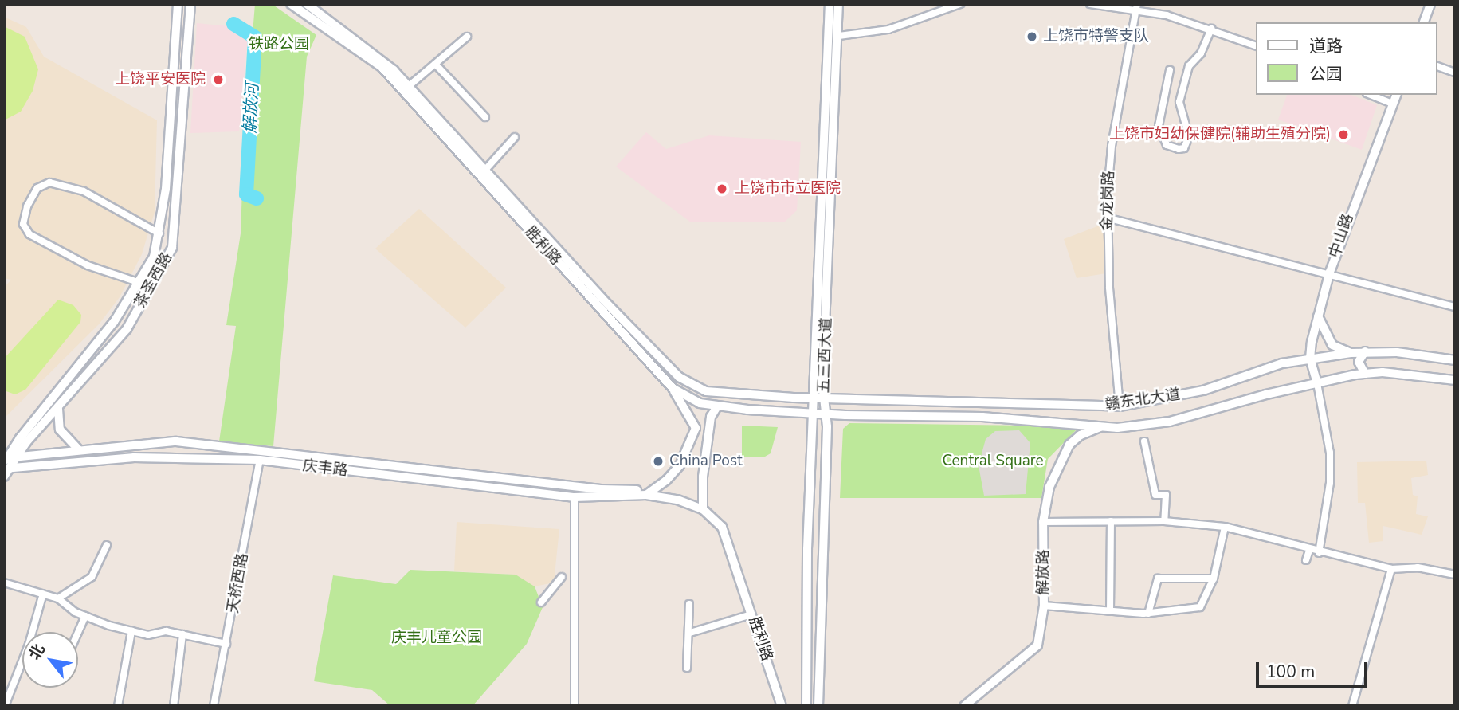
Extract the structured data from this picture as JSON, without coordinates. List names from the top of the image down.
{
  "streets": {
    "main road": [
      "中山路",
      "胜利路",
      "茶圣西路",
      "五三西大道",
      "赣东北大道",
      "庆丰路",
      "解放路"
    ],
    "street": ["金龙岗路", "天桥西路"]
  },
  "crossings": [
    ["金龙岗路", "赣东北大道"],
    ["中山路", "胜利路"],
    ["中山路", "赣东北大道"],
    ["胜利路", "五三西大道"],
    ["胜利路", "赣东北大道"],
    ["胜利路", "庆丰路"],
    ["胜利路", "解放路"],
    ["茶圣西路", "庆丰路"],
    ["五三西大道", "赣东北大道"],
    ["庆丰路", "天桥西路"]
  ],
  "water": ["解放河"],
  "parks": ["铁路公园", "Central Square", "庆丰儿童公园"],
  "places": [
    "上饶市特警支队",
    "上饶平安医院",
    "上饶市妇幼保健院(辅助生殖分院)",
    "上饶市市立医院",
    "China Post"
  ],
  "legend": ["道路", "公园"],
  "scale_bar": "100 m",
  "north": "top left"
}
